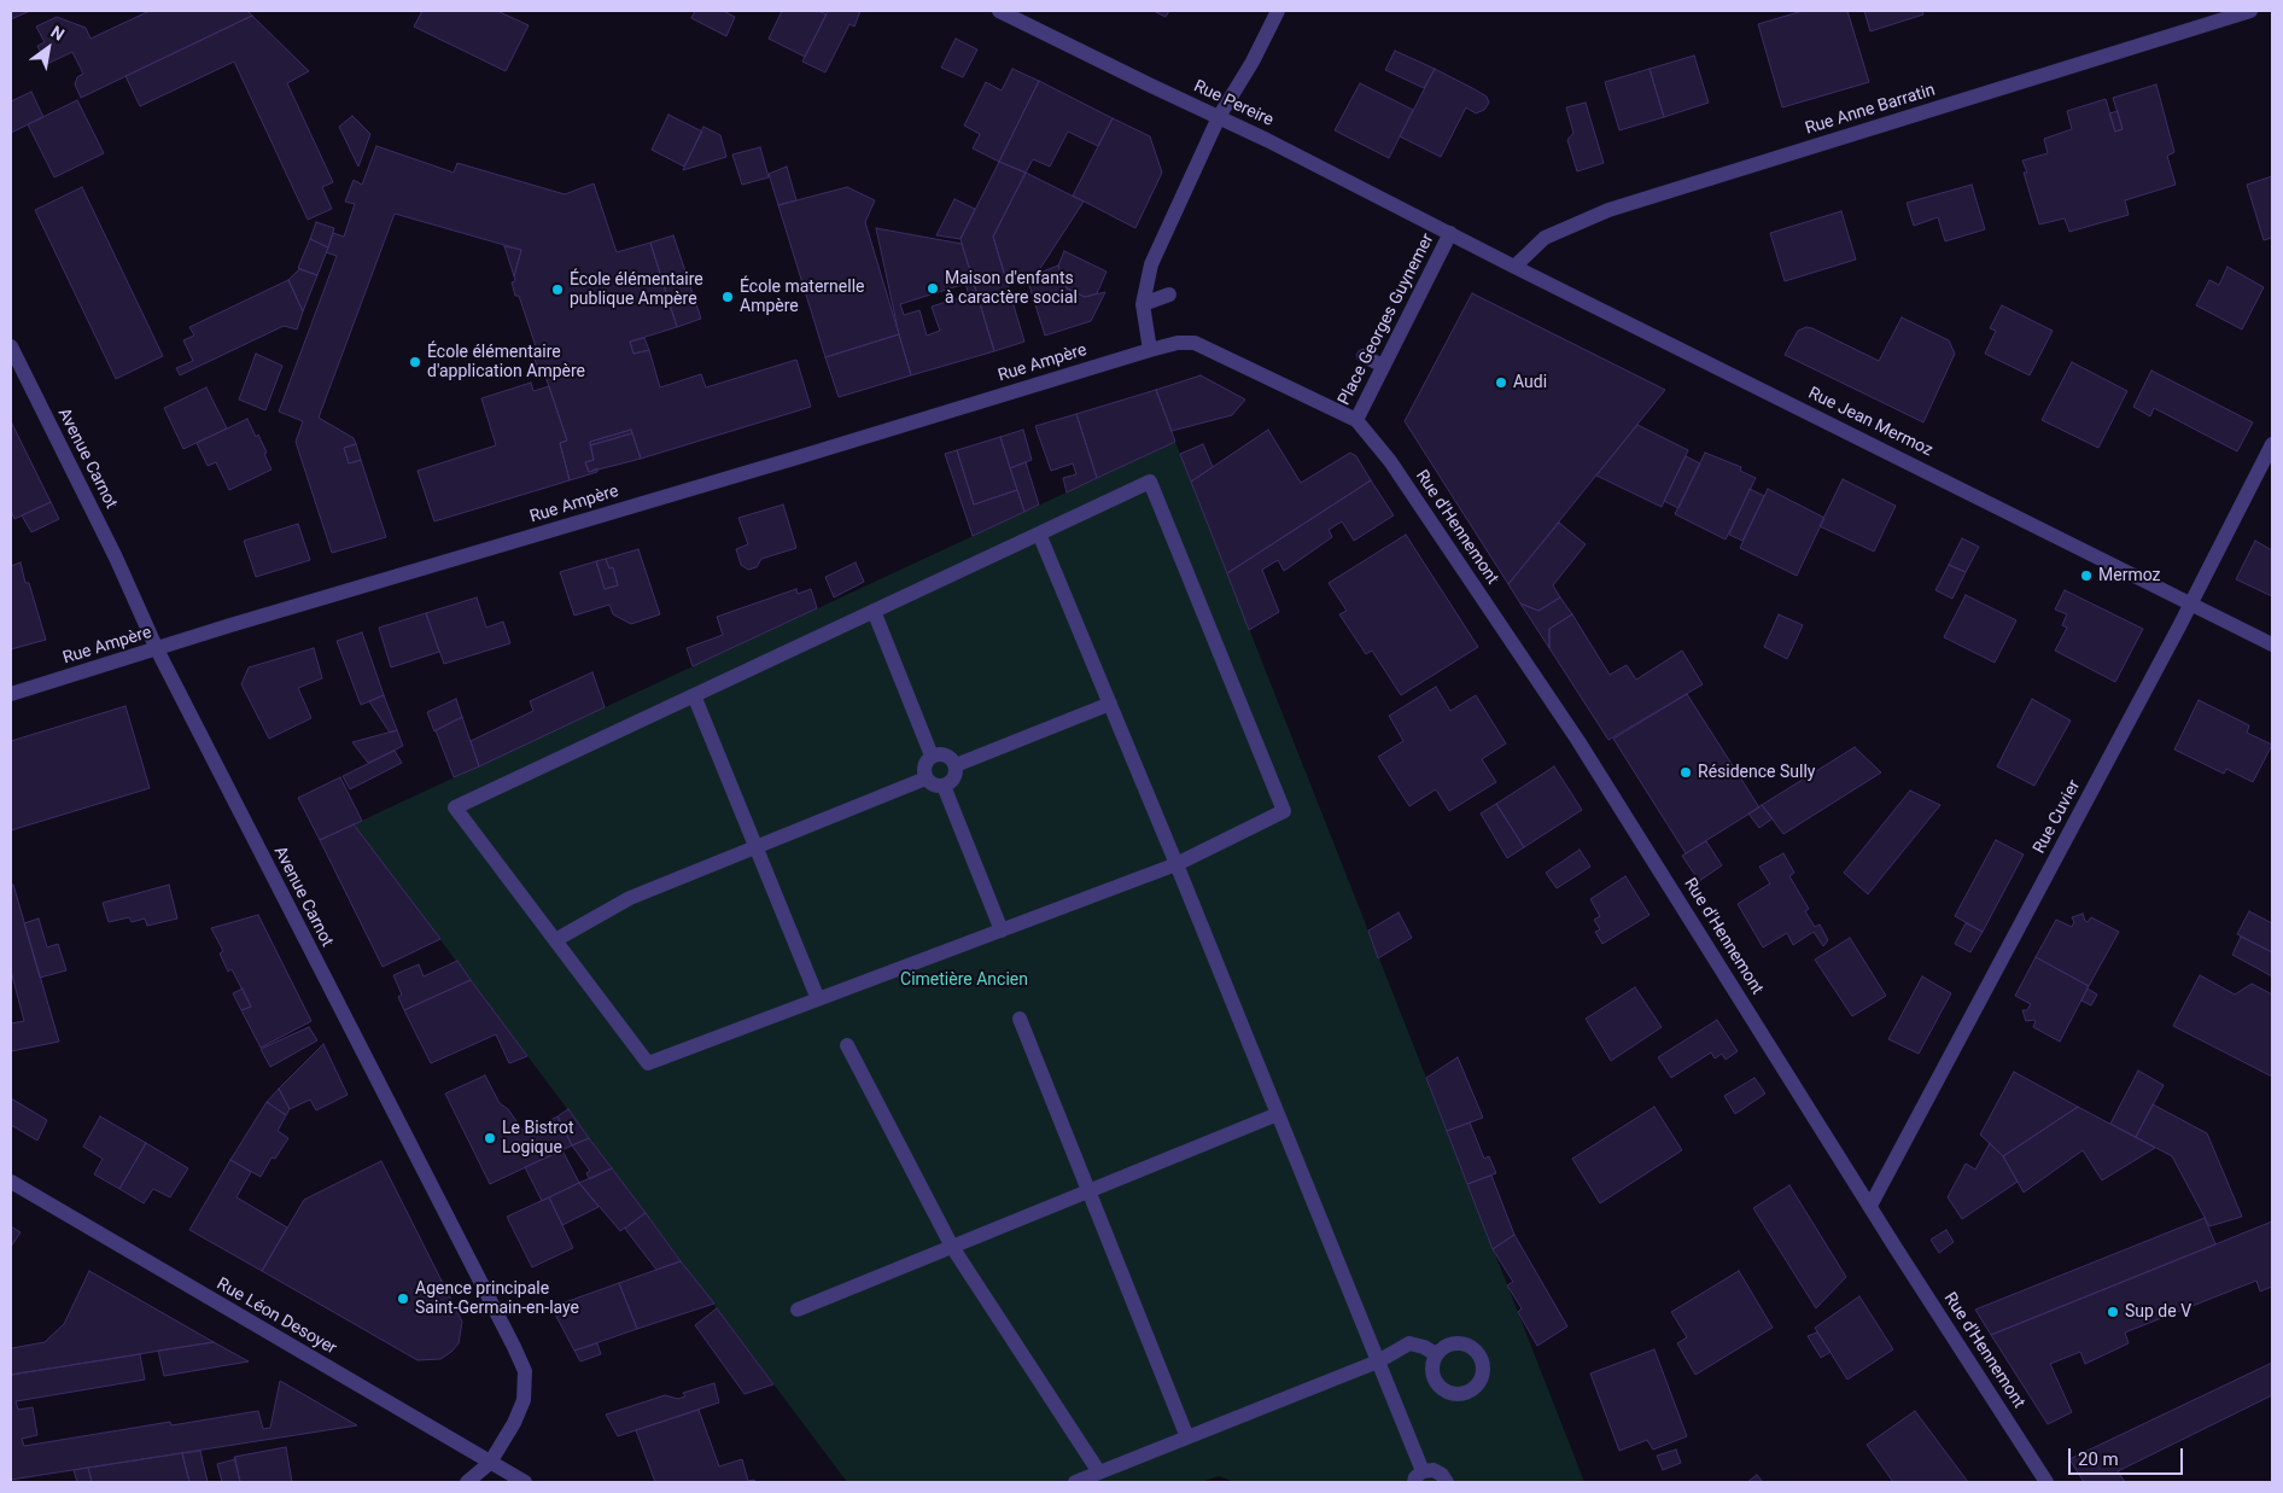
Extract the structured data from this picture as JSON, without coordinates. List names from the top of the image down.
{
  "streets": {
    "street": [
      "Rue Pereire",
      "Rue Anne Barratin",
      "Place Georges Guynemer",
      "Rue Ampère",
      "Rue Jean Mermoz",
      "Avenue Carnot",
      "Rue d'Hennemont",
      "Rue Cuvier",
      "Rue Léon Desoyer"
    ]
  },
  "crossings": [
    ["Rue Pereire", "Place Georges Guynemer"],
    ["Rue Pereire", "Rue Jean Mermoz"],
    ["Rue Anne Barratin", "Rue Jean Mermoz"],
    ["Place Georges Guynemer", "Rue Ampère"],
    ["Place Georges Guynemer", "Rue Jean Mermoz"],
    ["Place Georges Guynemer", "Rue d'Hennemont"],
    ["Rue Ampère", "Avenue Carnot"],
    ["Rue Jean Mermoz", "Rue Cuvier"],
    ["Avenue Carnot", "Rue Léon Desoyer"],
    ["Rue d'Hennemont", "Rue Cuvier"]
  ],
  "parks": ["Cimetière Ancien"],
  "places": [
    "Maison d'enfants à caractère social",
    "École élémentaire publique Ampère",
    "École maternelle Ampère",
    "École élémentaire d'application Ampère",
    "Audi",
    "Mermoz",
    "Résidence Sully",
    "Le Bistrot Logique",
    "Agence principale Saint-Germain-en-laye",
    "Sup de V"
  ],
  "scale_bar": "20 m",
  "north": "top right"
}
